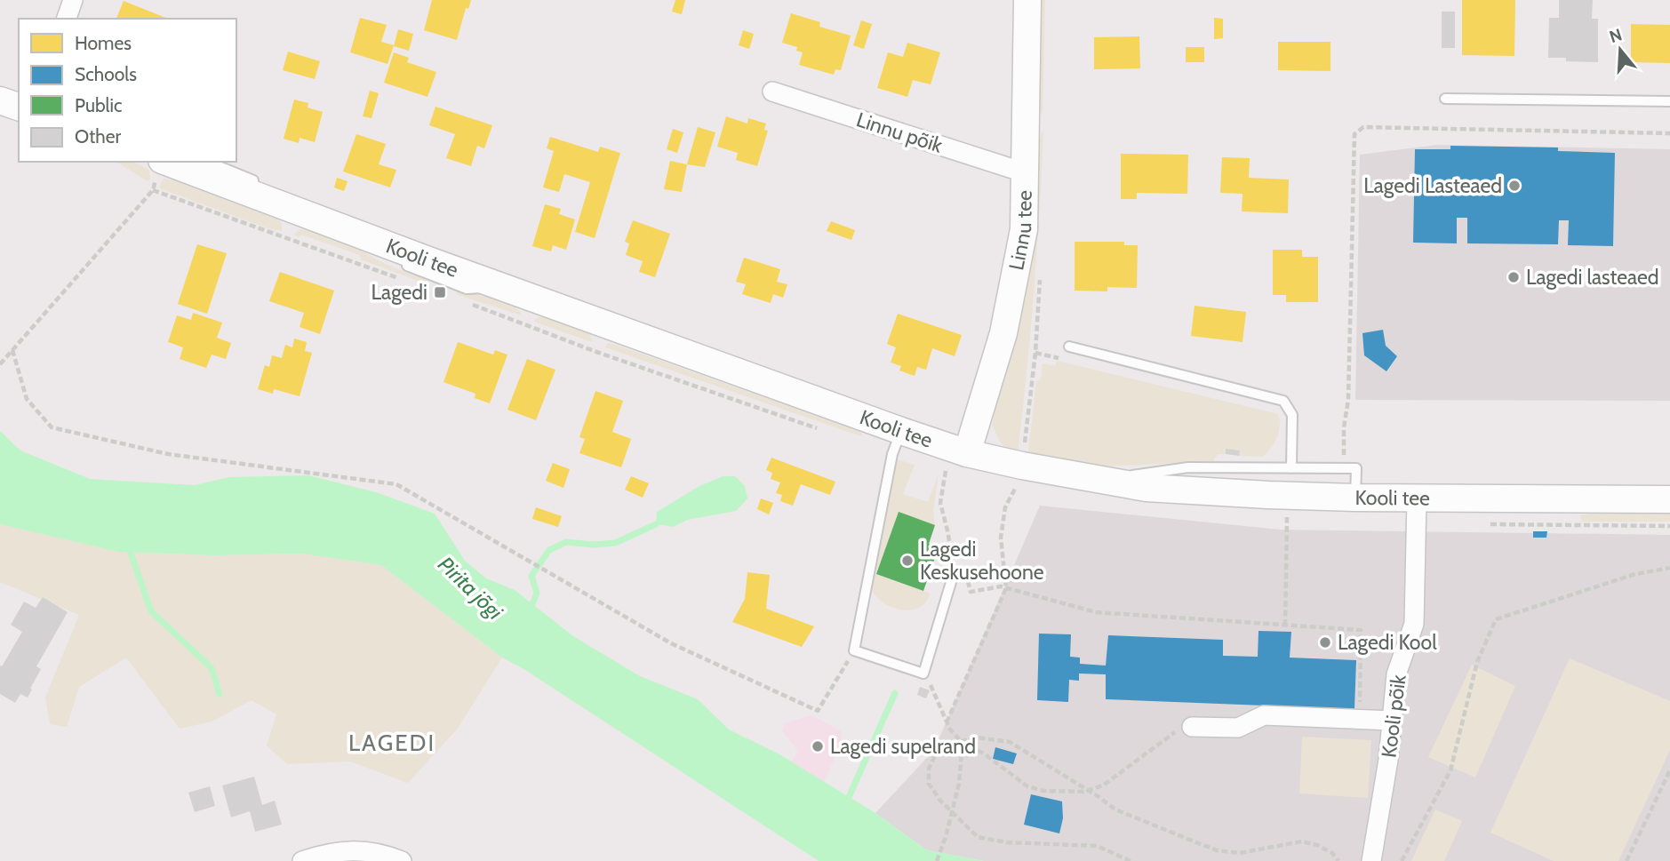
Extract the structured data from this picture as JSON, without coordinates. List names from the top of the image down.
{
  "streets": {
    "street": [
      "Linnu põik",
      "Linnu tee",
      "Kooli tee",
      "Kooli põik"
    ]
  },
  "crossings": [
    ["Linnu põik", "Linnu tee"],
    ["Linnu tee", "Kooli tee"],
    ["Kooli tee", "Kooli põik"]
  ],
  "districts": ["LAGEDI"],
  "water": ["Pirita jõgi"],
  "places": {
    "other": [
      "Lagedi Lasteaed",
      "Lagedi lasteaed",
      "Lagedi Keskusehoone",
      "Lagedi Kool",
      "Lagedi supelrand"
    ],
    "transit": ["Lagedi"]
  },
  "legend": [
    "Homes",
    "Schools",
    "Public",
    "Other"
  ],
  "north": "top"
}
